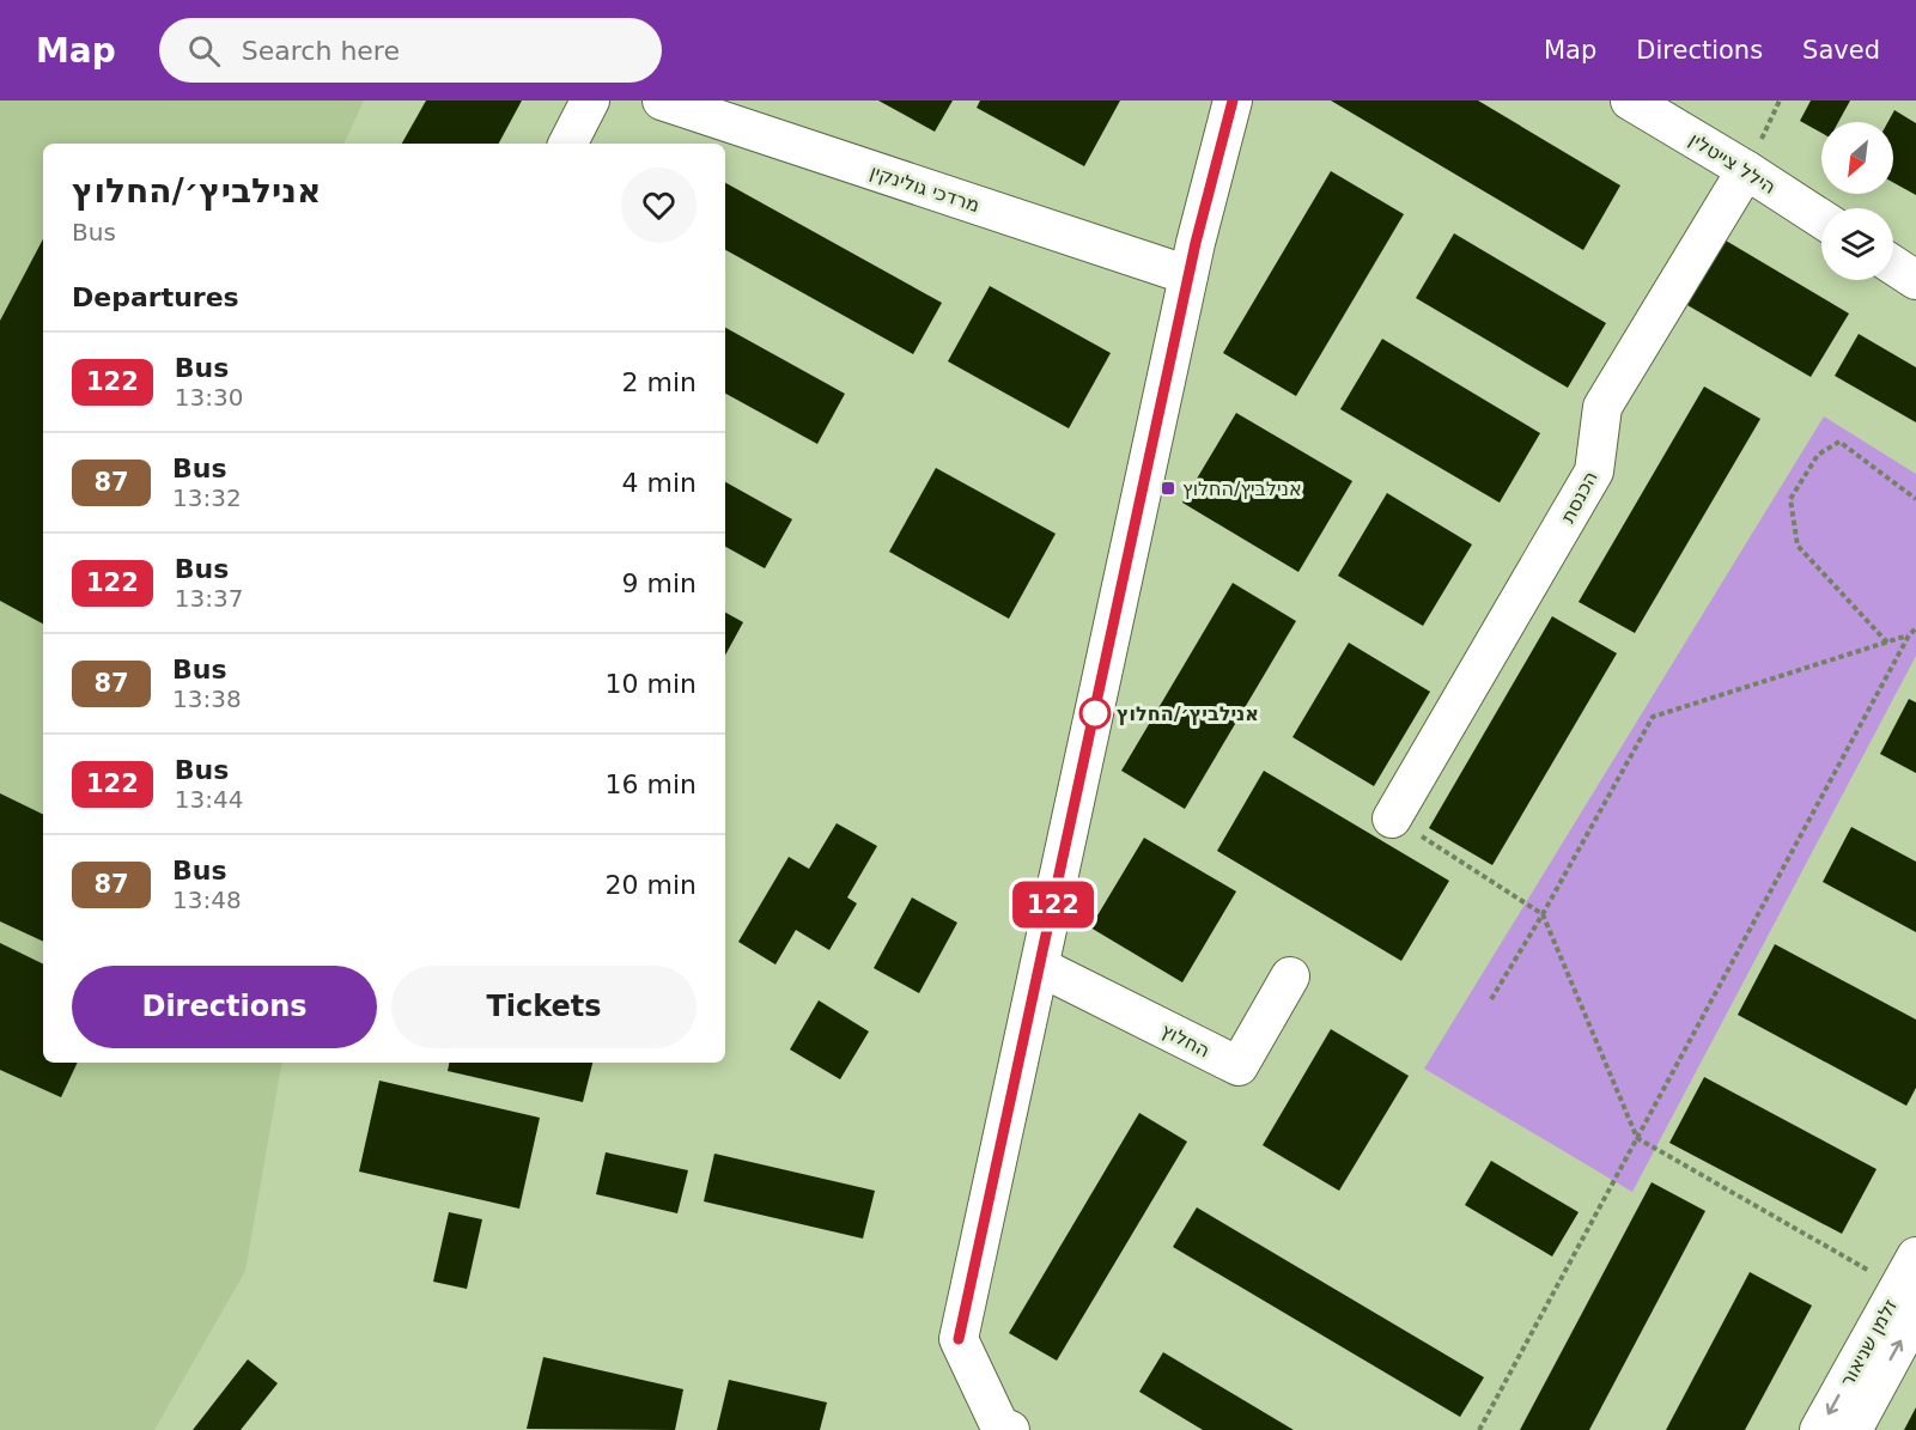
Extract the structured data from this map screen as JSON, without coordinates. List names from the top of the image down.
{
  "streets": {
    "street": [
      "הילל צייטלין",
      "מרדכי גולינקין",
      "הכנסת",
      "החלוץ",
      "זלמן שניאור"
    ]
  },
  "crossings": [
    ["הילל צייטלין", "הכנסת"]
  ],
  "places": {
    "transit": ["אנילביץ/החלוץ"],
    "other": ["אנילביץ׳/החלוץ"]
  },
  "lines": ["bus line 122"],
  "north": "bottom left",
  "page": {
    "header": "Map",
    "search": "Search here",
    "nav": ["Map", "Directions", "Saved"],
    "on_map": "122",
    "heading": [
      ["אנילביץ׳/החלוץ", "Bus"],
      "Departures"
    ],
    "list": [
      {
        "mark": "122",
        "name": "Bus",
        "note": "13:30",
        "value": "2 min"
      },
      {
        "mark": "87",
        "name": "Bus",
        "note": "13:32",
        "value": "4 min"
      },
      {
        "mark": "122",
        "name": "Bus",
        "note": "13:37",
        "value": "9 min"
      },
      {
        "mark": "87",
        "name": "Bus",
        "note": "13:38",
        "value": "10 min"
      },
      {
        "mark": "122",
        "name": "Bus",
        "note": "13:44",
        "value": "16 min"
      },
      {
        "mark": "87",
        "name": "Bus",
        "note": "13:48",
        "value": "20 min"
      }
    ],
    "buttons": ["Directions", "Tickets"]
  }
}
